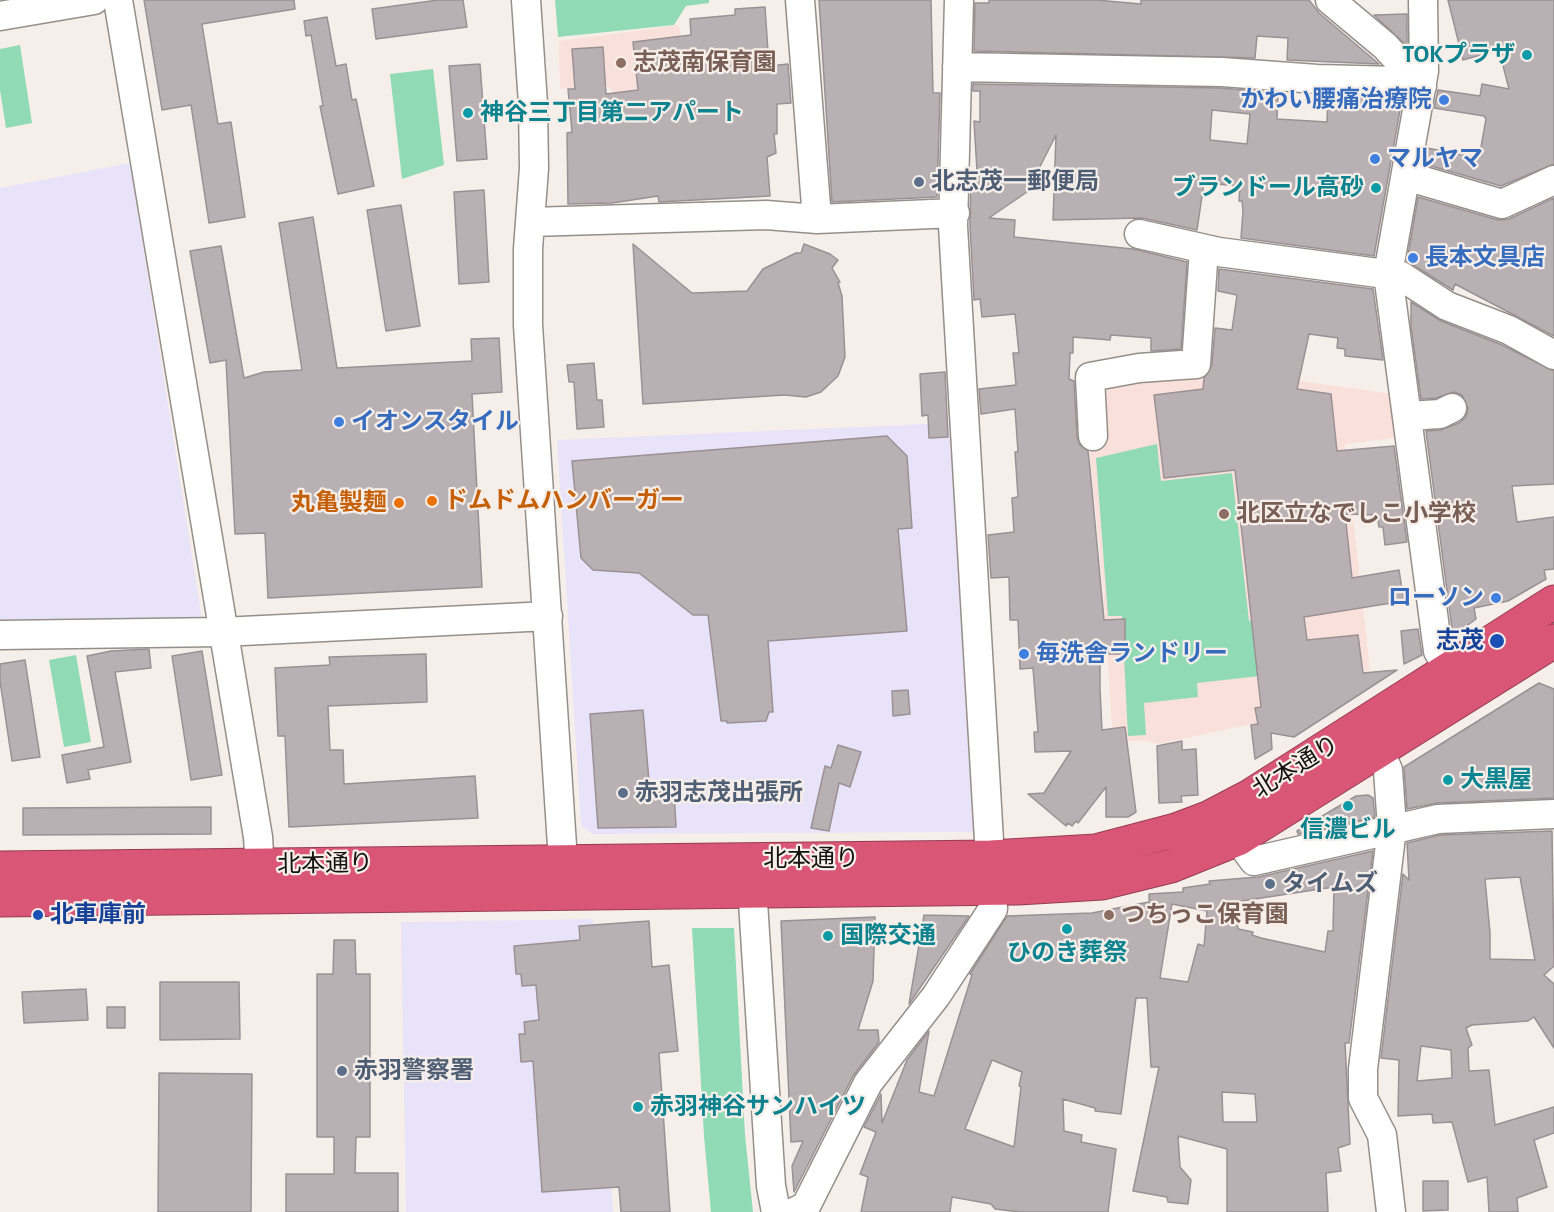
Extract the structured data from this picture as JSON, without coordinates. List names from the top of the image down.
{
  "streets": {
    "highway": ["北本通り"]
  },
  "places": [
    "TOKプラザ",
    "志茂南保育園",
    "かわい腰痛治療院",
    "神谷三丁目第二アパート",
    "マルヤマ",
    "北志茂一郵便局",
    "ブランドール高砂",
    "長本文具店",
    "イオンスタイル",
    "ドムドムハンバーガー",
    "丸亀製麺",
    "北区立なでしこ小学校",
    "ローソン",
    "志茂",
    "毎洗舎ランドリー",
    "大黒屋",
    "赤羽志茂出張所",
    "信濃ビル",
    "タイムズ",
    "北車庫前",
    "つちっこ保育園",
    "ひのき葬祭",
    "国際交通",
    "赤羽警察署",
    "赤羽神谷サンハイツ"
  ]
}
